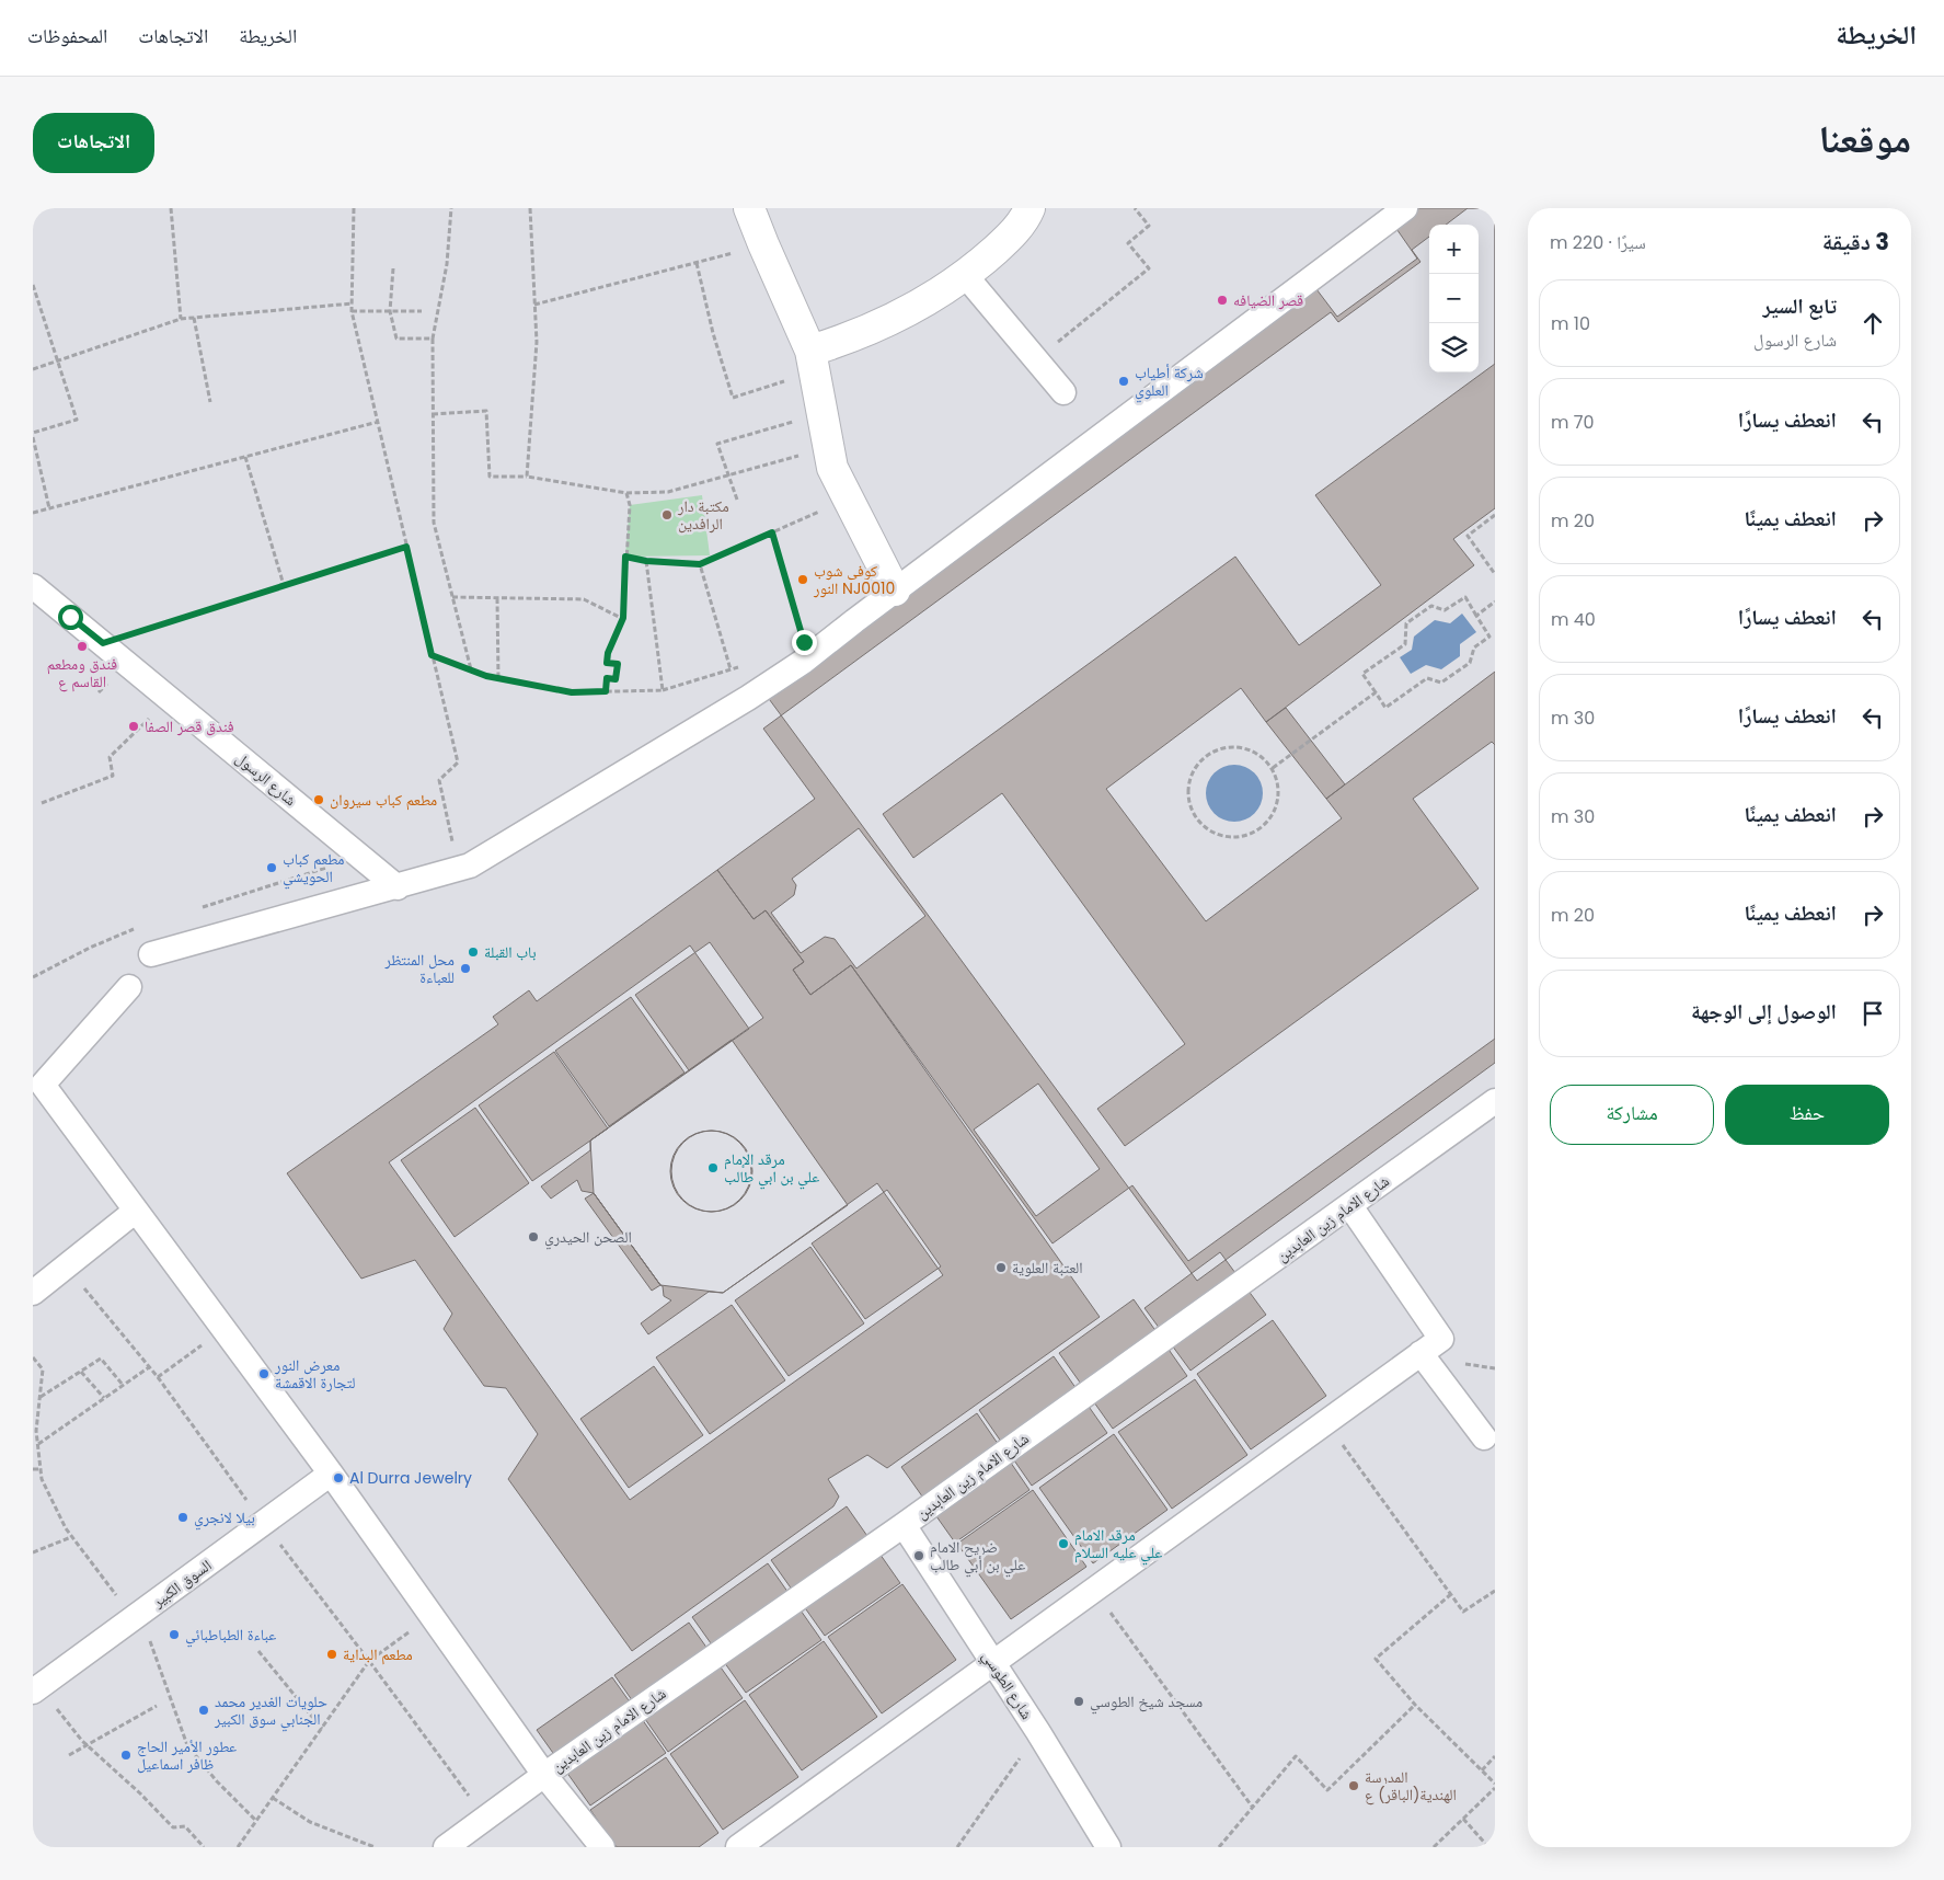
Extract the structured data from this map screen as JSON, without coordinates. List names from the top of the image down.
{
  "streets": {
    "street": [
      "شارع الرسول",
      "شارع الامام زين العابدين",
      "السوق الكبير",
      "شارع الطوسي"
    ]
  },
  "crossings": [
    ["شارع الامام زين العابدين", "شارع الطوسي"]
  ],
  "places": [
    "قصر الضيافه",
    "شركة أطياب العلوي",
    "مكتبة دار الرافدين",
    "کوفی شوب النور NJ0010",
    "فندق ومطعم القاسم ع",
    "فندق قصر الصفا",
    "مطعم كباب سيروان",
    "مطعم كباب الحويشي",
    "باب القبلة",
    "محل المنتظر للعباءة",
    "مرقد الإمام علي بن ابي طالب",
    "الصحن الحيدري",
    "العتبة العلوية",
    "معرض النور لتجارة الاقمشة",
    "Al Durra Jewelry",
    "بيلا لانجري",
    "مرقد الامام علي عليه السلام",
    "ضريح الامام علي بن أبي طالب",
    "عباءة الطباطبائي",
    "مطعم البداية",
    "مسجد شيخ الطوسي",
    "حلويات الغدير محمد الجنابي سوق الكبير",
    "عطور الأمير الحاج ظافر اسماعيل",
    "المدرسة الهندية(الباقر) ع"
  ],
  "page": {
    "header": "الخريطة",
    "nav": ["الخريطة", "الاتجاهات", "المحفوظات"],
    "title": "موقعنا",
    "buttons": [
      "الاتجاهات",
      ["حفظ", "مشاركة"]
    ],
    "heading": ["3 دقيقة", "سيرًا · 220 m"],
    "map_buttons": ["+", "−"],
    "list": [
      ["تابع السير", "شارع الرسول", "10 m"],
      ["انعطف يسارًا", "70 m"],
      ["انعطف يمينًا", "20 m"],
      ["انعطف يسارًا", "40 m"],
      ["انعطف يسارًا", "30 m"],
      ["انعطف يمينًا", "30 m"],
      ["انعطف يمينًا", "20 m"],
      "الوصول إلى الوجهة"
    ]
  }
}
